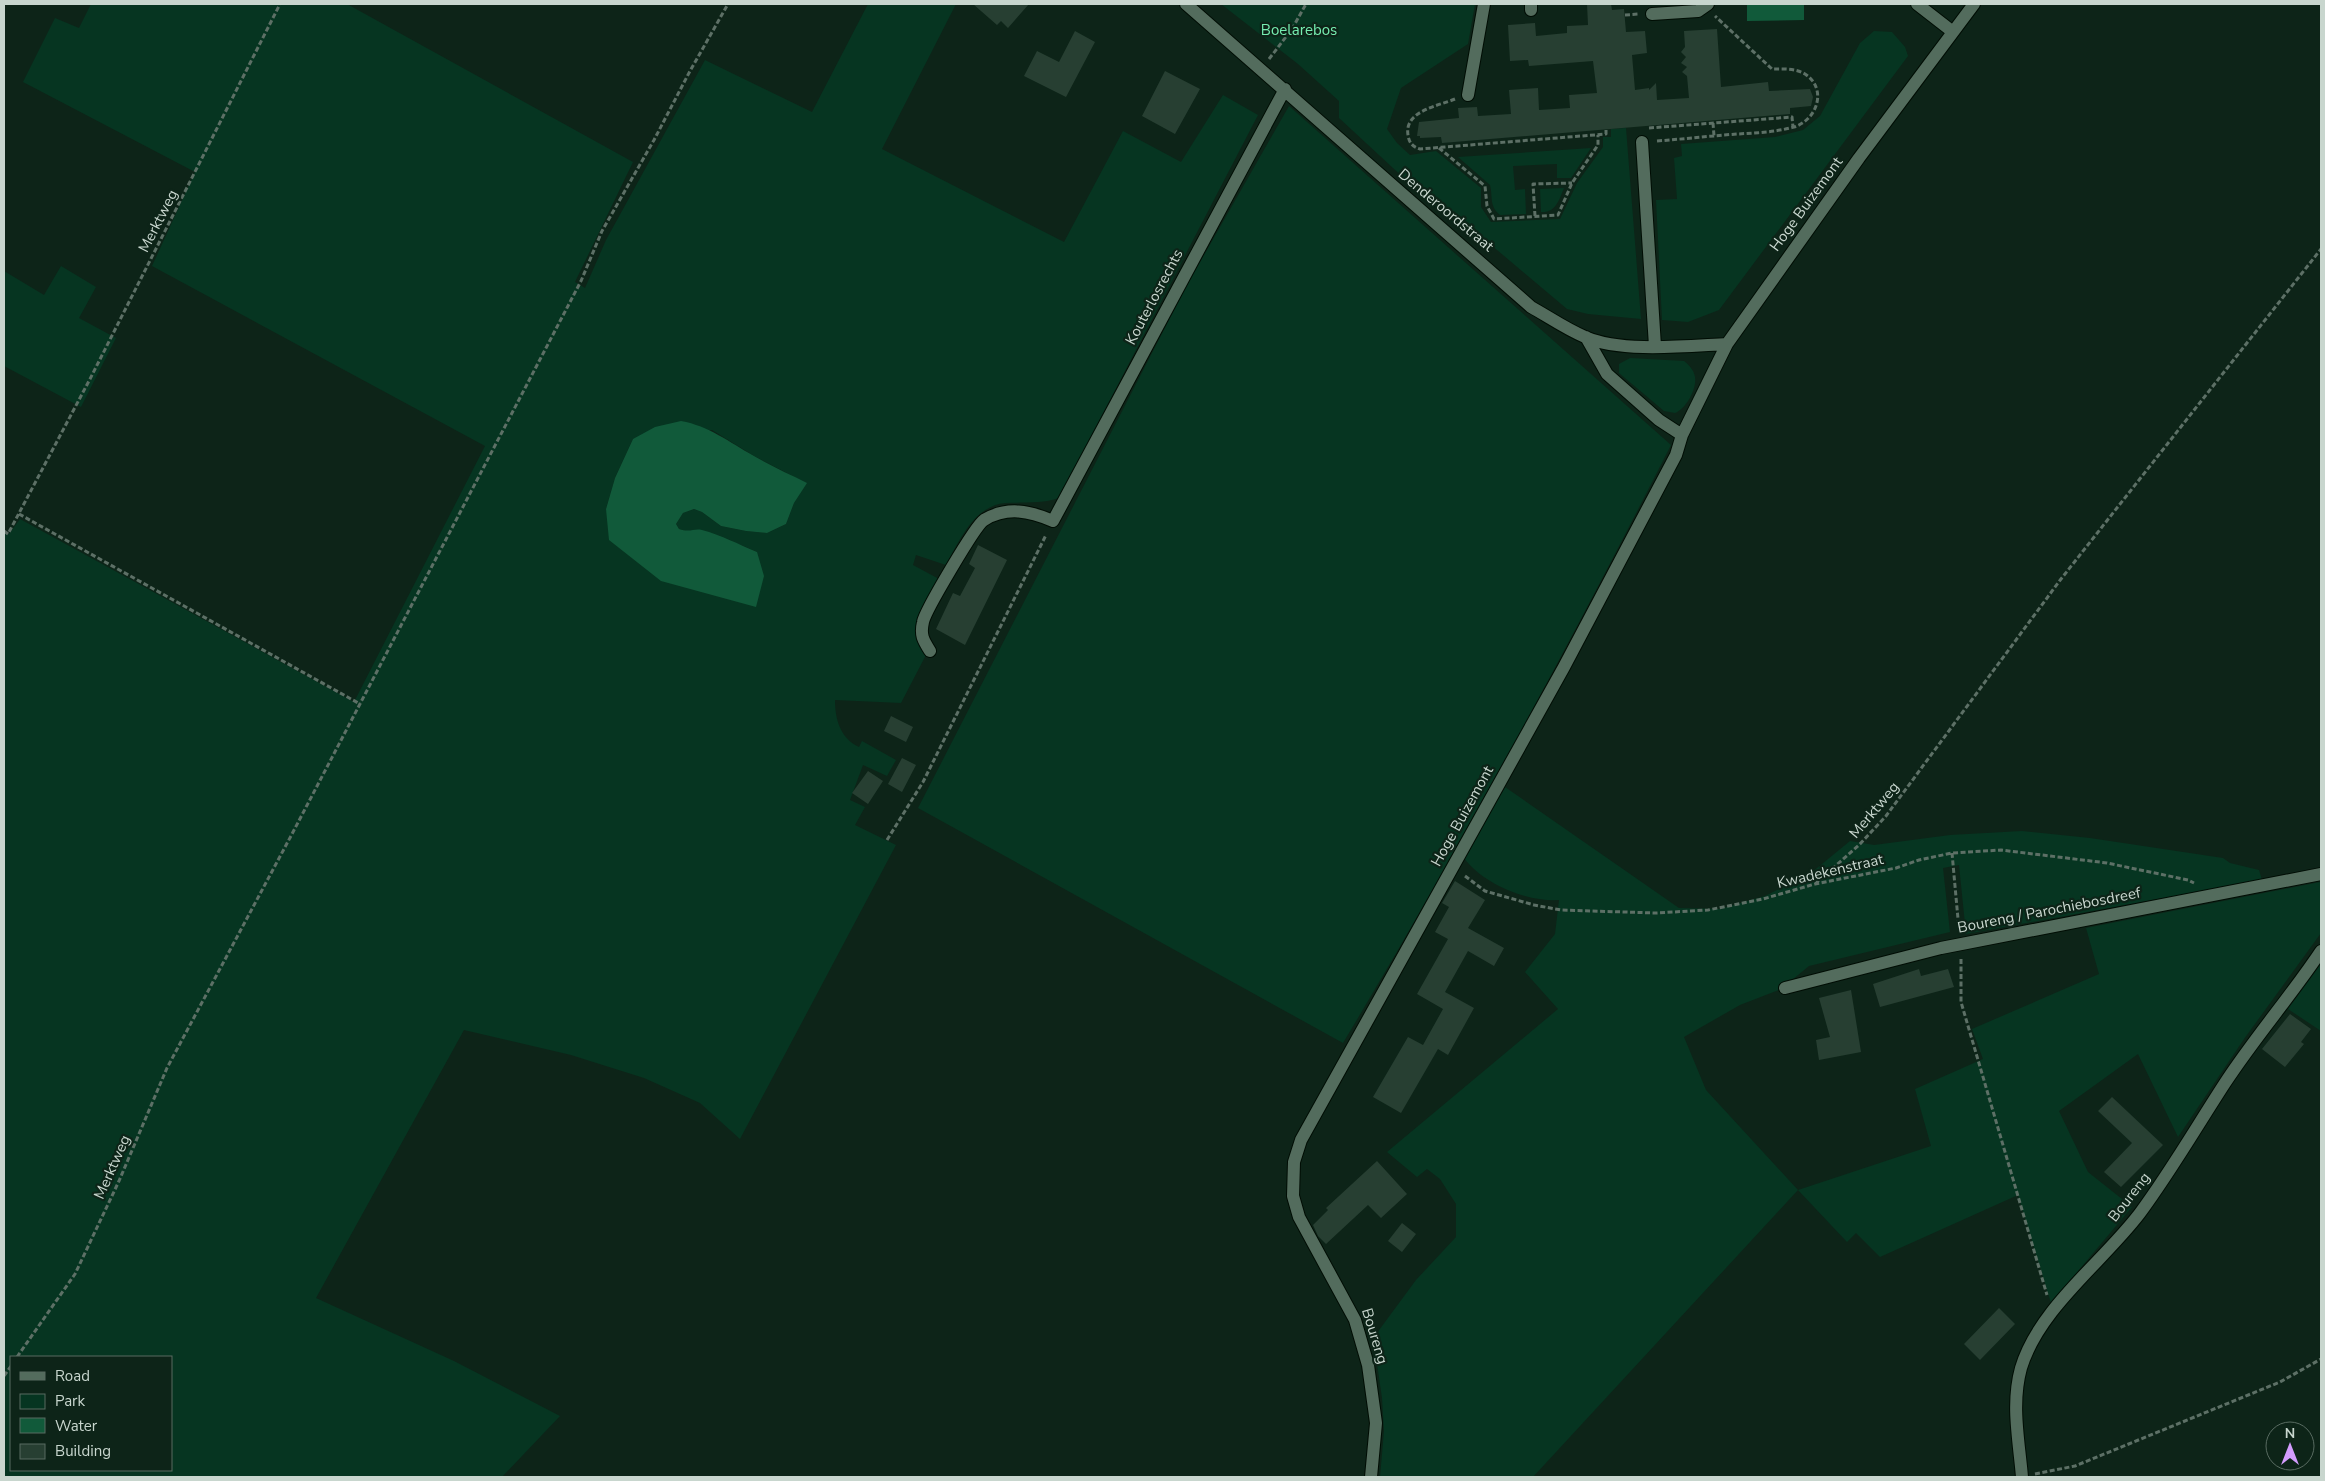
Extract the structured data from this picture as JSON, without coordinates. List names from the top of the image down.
{
  "streets": {
    "street": [
      "Hoge Buizemont",
      "Denderoordstraat",
      "Kouterlosrechts",
      "Boureng / Parochiebosdreef",
      "Boureng"
    ],
    "path": ["Merktweg", "Kwadekenstraat"]
  },
  "crossings": [
    ["Hoge Buizemont", "Denderoordstraat"],
    ["Hoge Buizemont", "Kwadekenstraat"],
    ["Hoge Buizemont", "Boureng"],
    ["Denderoordstraat", "Kouterlosrechts"],
    ["Merktweg", "Kwadekenstraat"],
    ["Kwadekenstraat", "Boureng / Parochiebosdreef"]
  ],
  "parks": ["Boelarebos"],
  "legend": [
    "Road",
    "Park",
    "Water",
    "Building"
  ],
  "north": "top"
}
